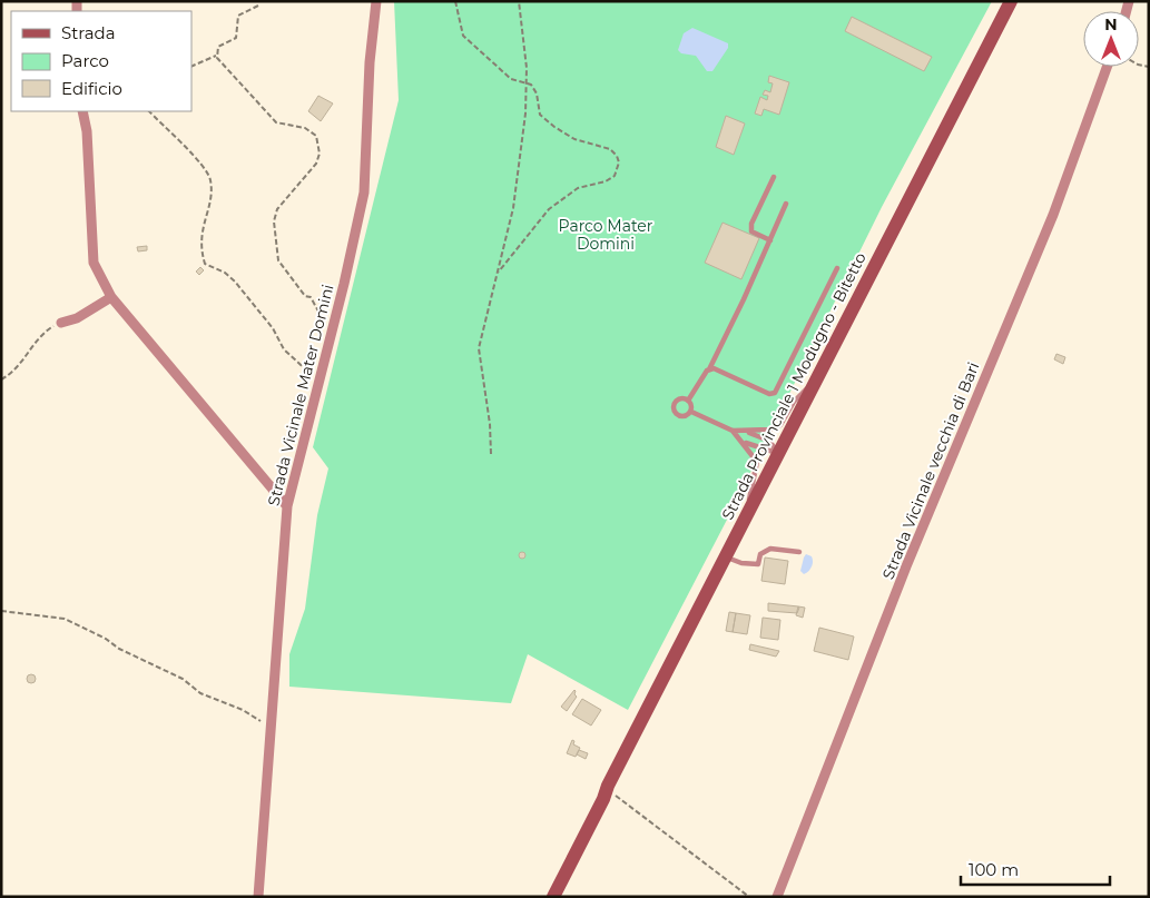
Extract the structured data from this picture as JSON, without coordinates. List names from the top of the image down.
{
  "streets": {
    "main road": ["Strada Provinciale 1 Modugno - Bitetto"],
    "street": ["Strada Vicinale Mater Domini", "Strada Vicinale vecchia di Bari"]
  },
  "parks": ["Parco Mater Domini"],
  "legend": ["Strada", "Parco", "Edificio"],
  "scale_bar": "100 m",
  "north": "top"
}
